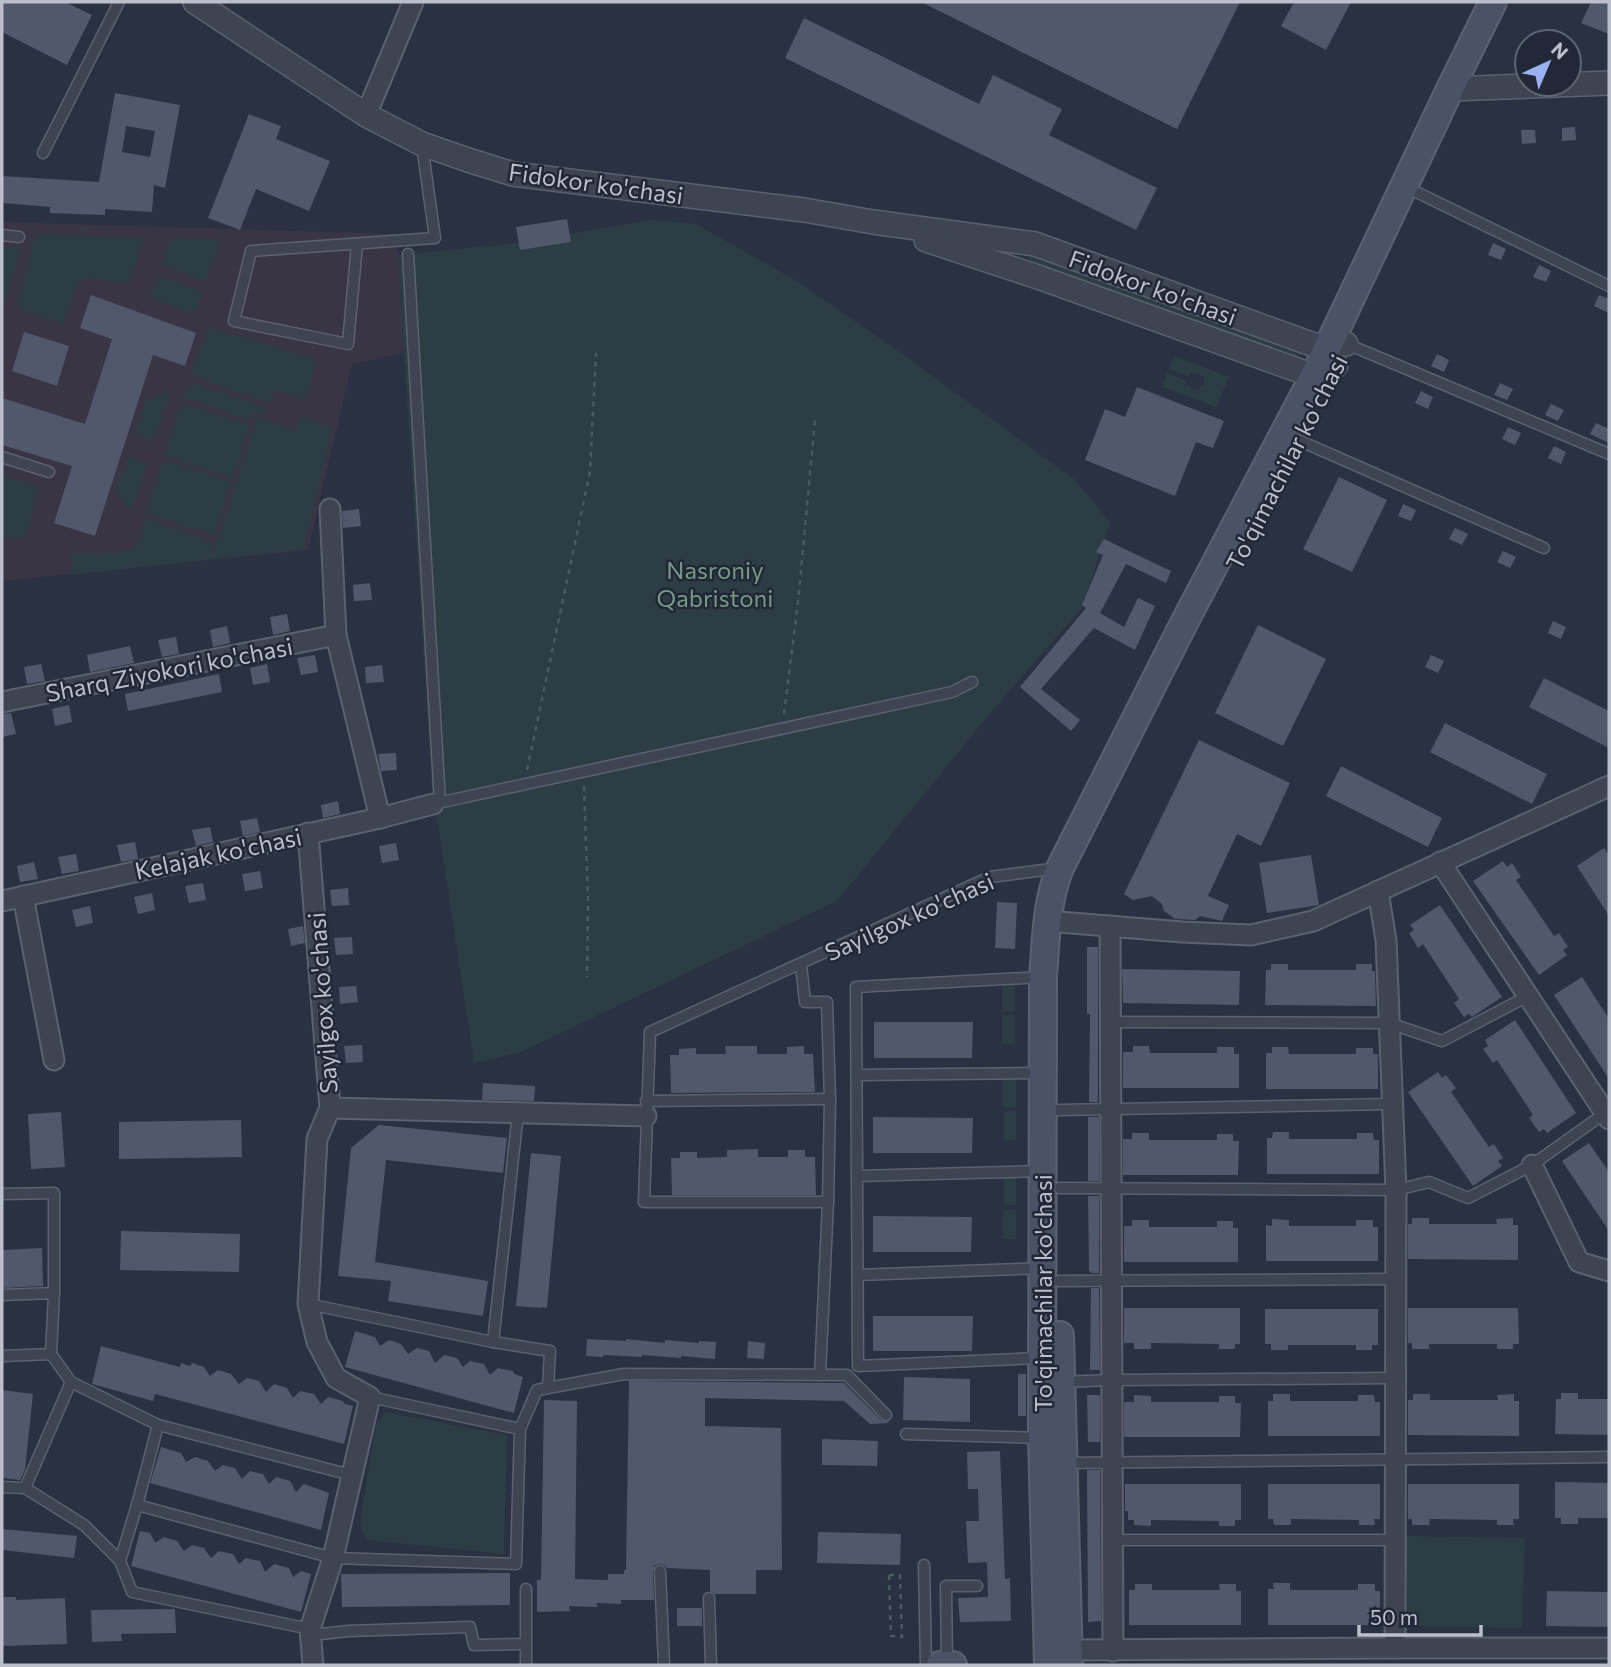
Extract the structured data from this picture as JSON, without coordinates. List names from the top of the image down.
{
  "streets": {
    "main road": ["To'qimachilar ko'chasi"],
    "street": [
      "Fidokor ko'chasi",
      "Sharq Ziyokori ko'chasi",
      "Kelajak ko'chasi",
      "Sayilgox ko'chasi"
    ]
  },
  "crossings": [
    ["Fidokor ko'chasi", "To'qimachilar ko'chasi"],
    ["To'qimachilar ko'chasi", "Sayilgox ko'chasi"],
    ["Kelajak ko'chasi", "Sayilgox ko'chasi"]
  ],
  "parks": ["Nasroniy Qabristoni"],
  "scale_bar": "50 m",
  "north": "top right"
}
